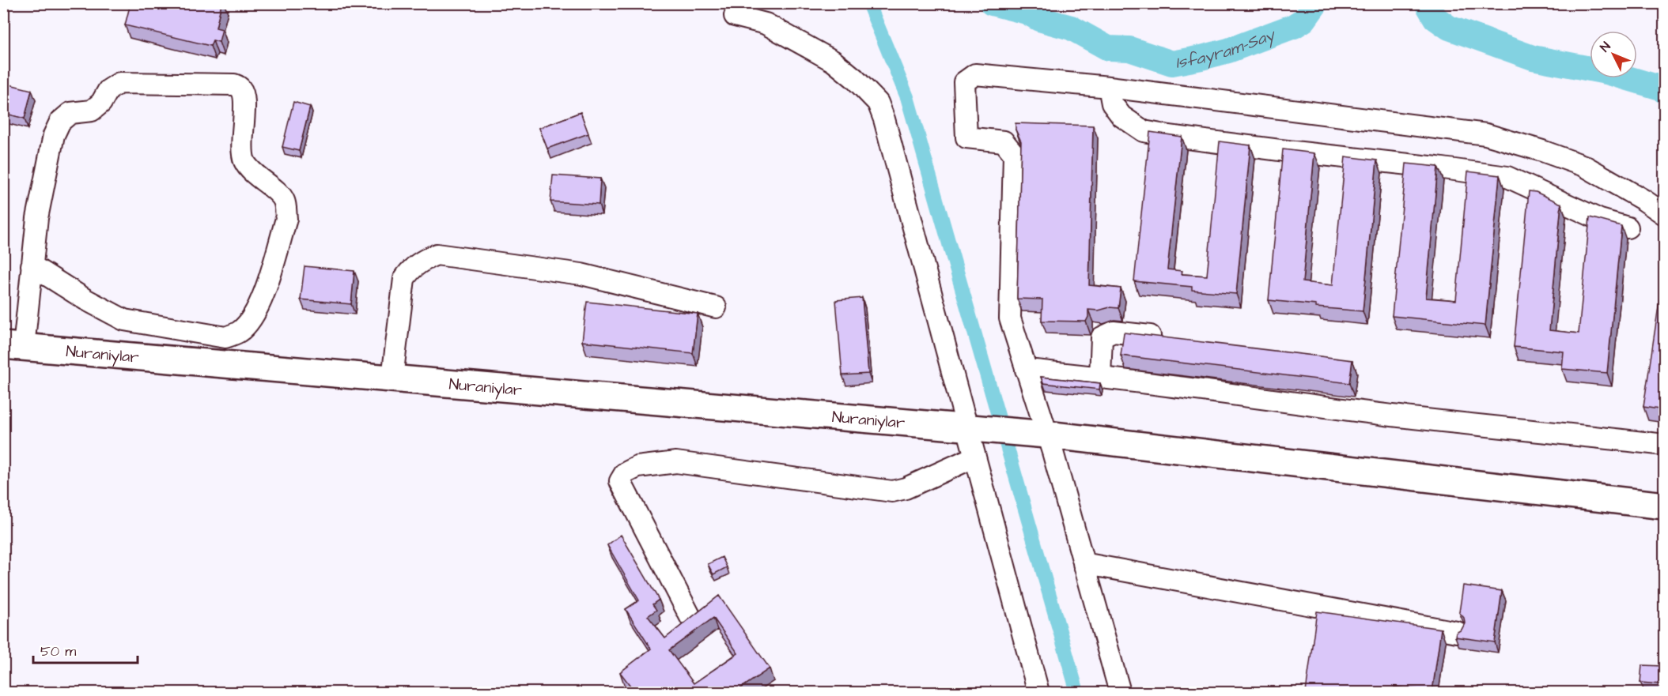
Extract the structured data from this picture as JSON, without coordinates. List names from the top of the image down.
{
  "streets": {
    "main road": ["Nuraniylar"]
  },
  "water": ["Isfayram-Say"],
  "scale_bar": "50 m",
  "north": "top left"
}
